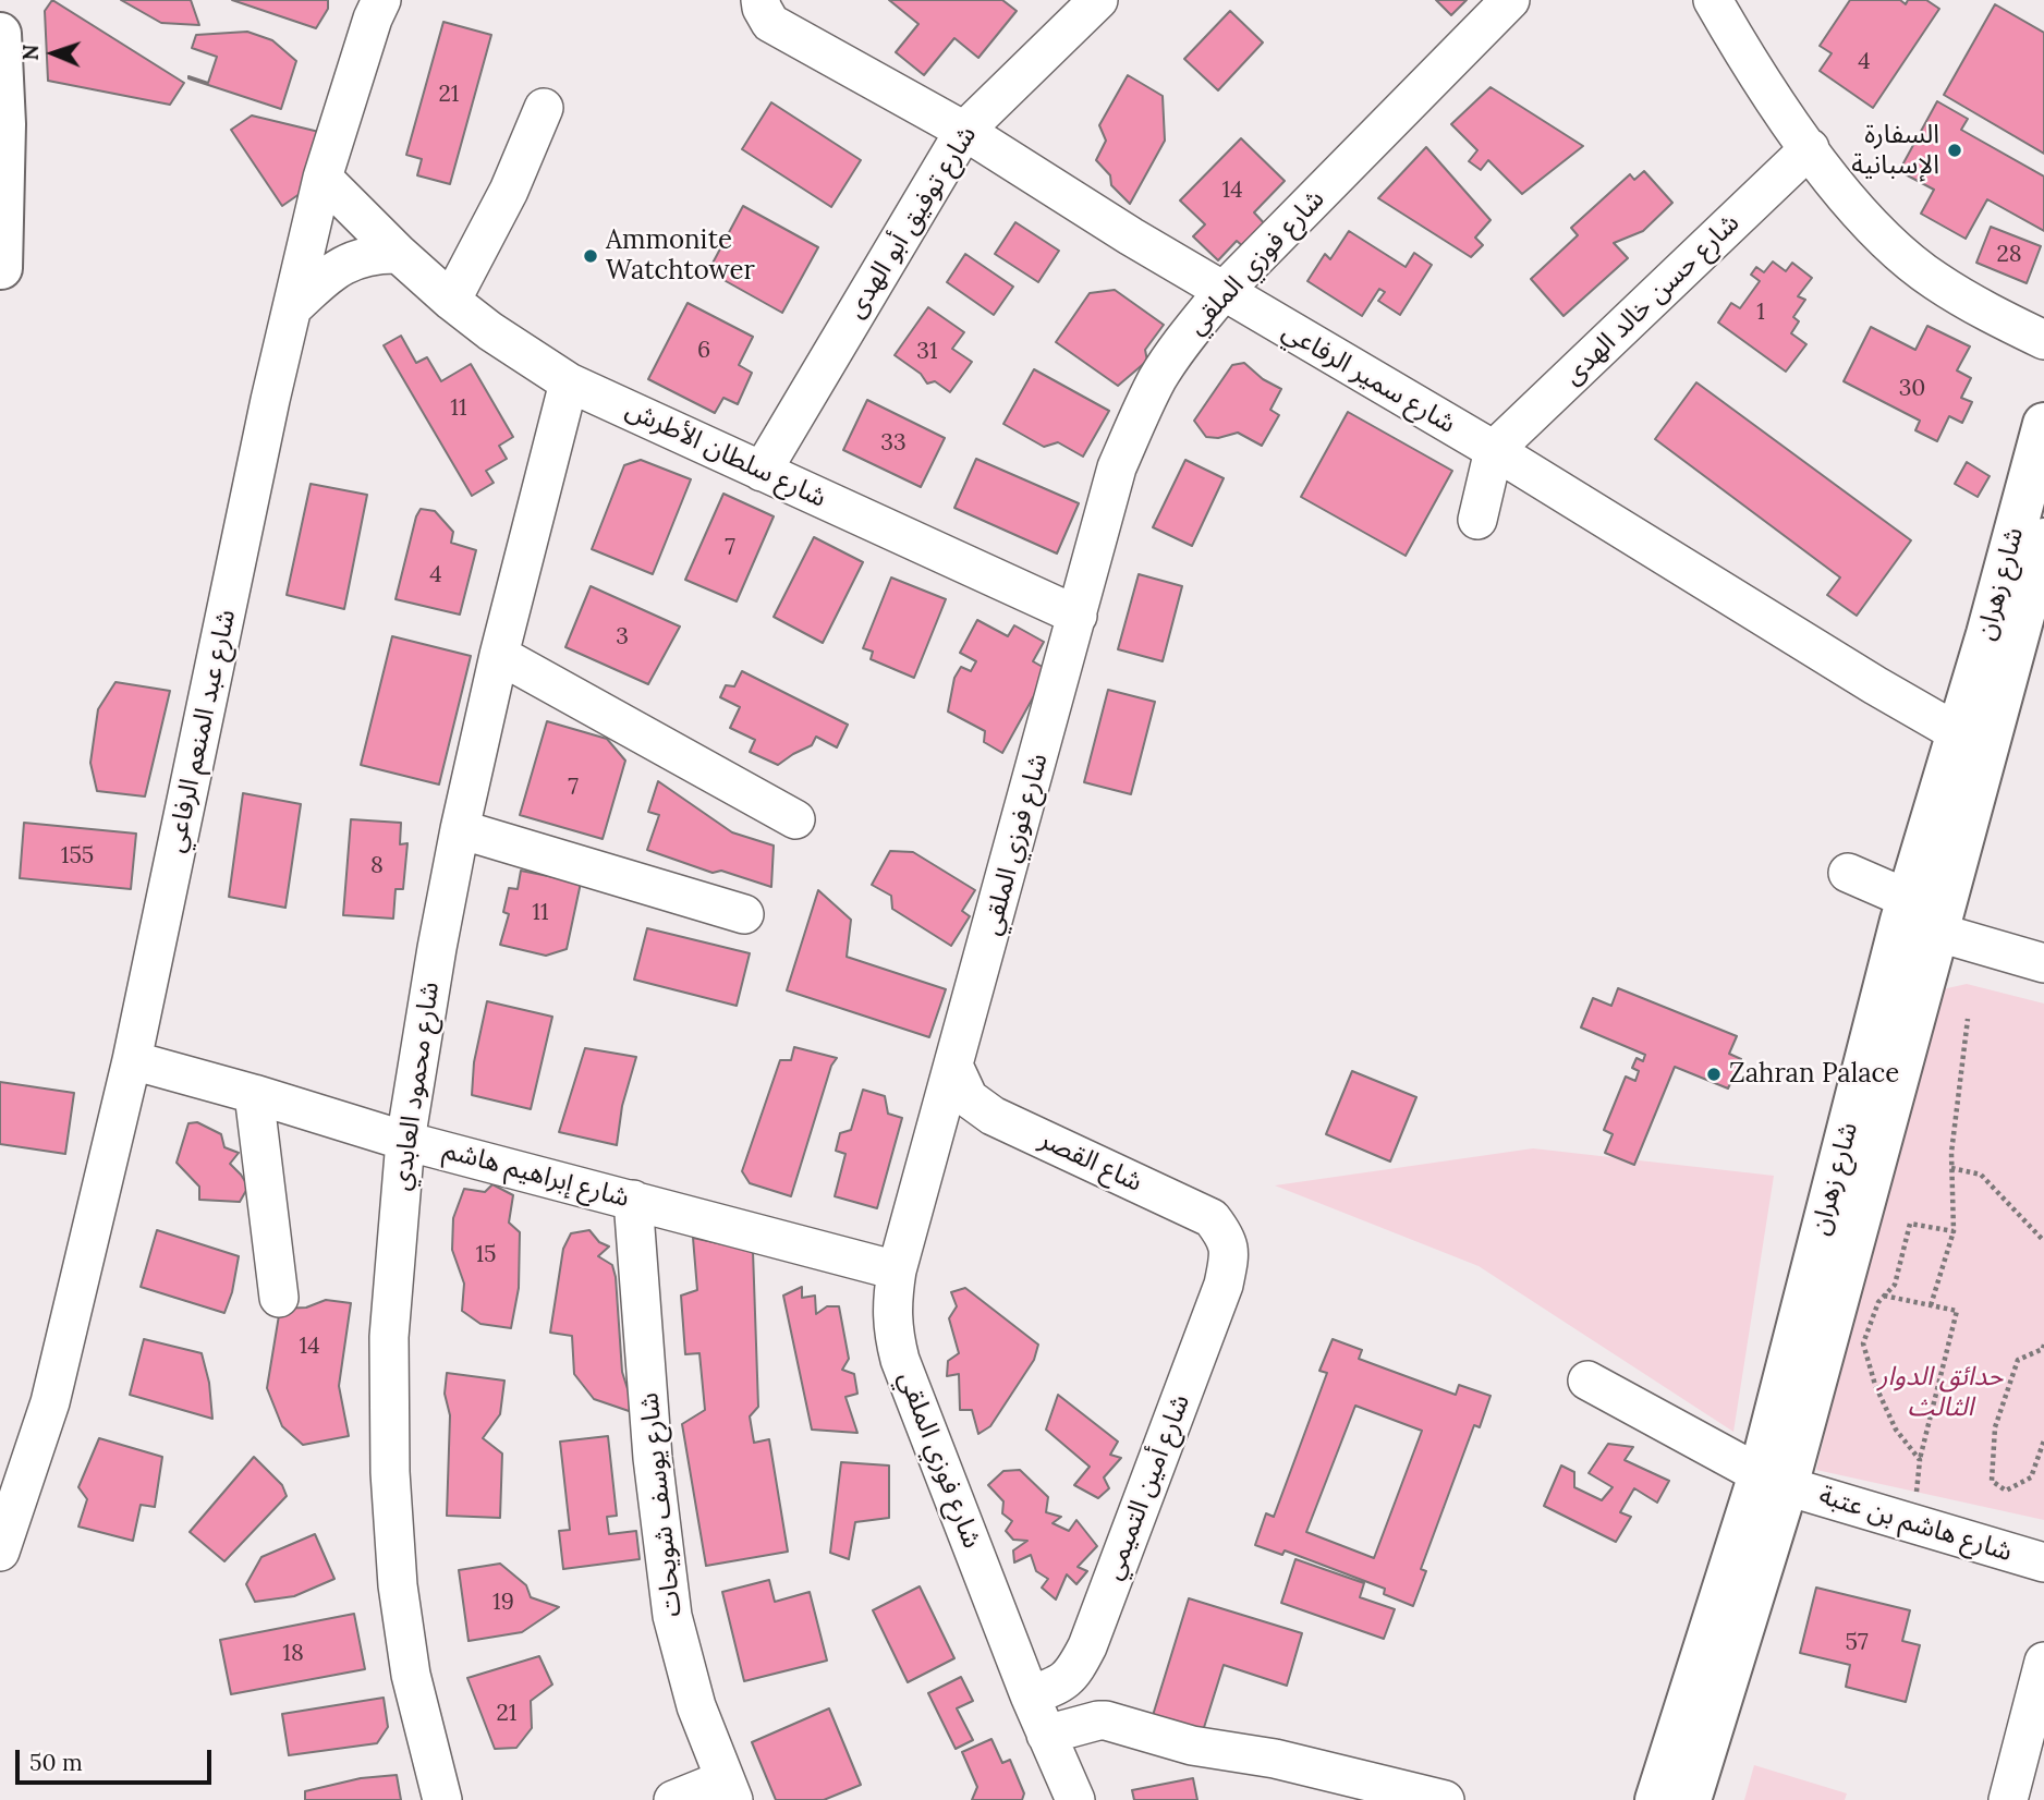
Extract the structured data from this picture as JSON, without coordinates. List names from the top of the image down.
{
  "streets": {
    "main road": ["شارع زهران"],
    "street": [
      "شارع توفيق أبو الهدى",
      "شارع فوزي الملقي",
      "شارع حسن خالد الهدى",
      "شارع سمير الرفاعي",
      "شارع سلطان الأطرش",
      "شارع عبد المنعم الرفاعي",
      "شارع محمود العابدي",
      "شاع القصر",
      "شارع إبراهيم هاشم",
      "شارع أمين التميمي",
      "شارع يوسف شويحات",
      "شارع هاشم بن عتبة"
    ]
  },
  "crossings": [
    ["شارع توفيق أبو الهدى", "شارع سمير الرفاعي"],
    ["شارع توفيق أبو الهدى", "شارع سلطان الأطرش"],
    ["شارع فوزي الملقي", "شارع سمير الرفاعي"],
    ["شارع فوزي الملقي", "شارع سلطان الأطرش"],
    ["شارع فوزي الملقي", "شاع القصر"],
    ["شارع فوزي الملقي", "شارع إبراهيم هاشم"],
    ["شارع فوزي الملقي", "شارع أمين التميمي"],
    ["شارع حسن خالد الهدى", "شارع سمير الرفاعي"],
    ["شارع سمير الرفاعي", "شارع زهران"],
    ["شارع سلطان الأطرش", "شارع عبد المنعم الرفاعي"],
    ["شارع سلطان الأطرش", "شارع محمود العابدي"],
    ["شارع زهران", "شارع هاشم بن عتبة"],
    ["شارع عبد المنعم الرفاعي", "شارع إبراهيم هاشم"],
    ["شارع محمود العابدي", "شارع إبراهيم هاشم"],
    ["شاع القصر", "شارع أمين التميمي"],
    ["شارع إبراهيم هاشم", "شارع يوسف شويحات"]
  ],
  "parks": ["حدائق الدوار الثالث"],
  "places": ["السفارة الإسبانية", "Ammonite Watchtower", "Zahran Palace"],
  "house_numbers": [
    "4",
    "21",
    "14",
    "28",
    "1",
    "6",
    "31",
    "30",
    "11",
    "33",
    "7",
    "4",
    "3",
    "7",
    "155",
    "8",
    "11",
    "15",
    "14",
    "19",
    "57",
    "18",
    "21"
  ],
  "scale_bar": "50 m",
  "north": "left"
}
